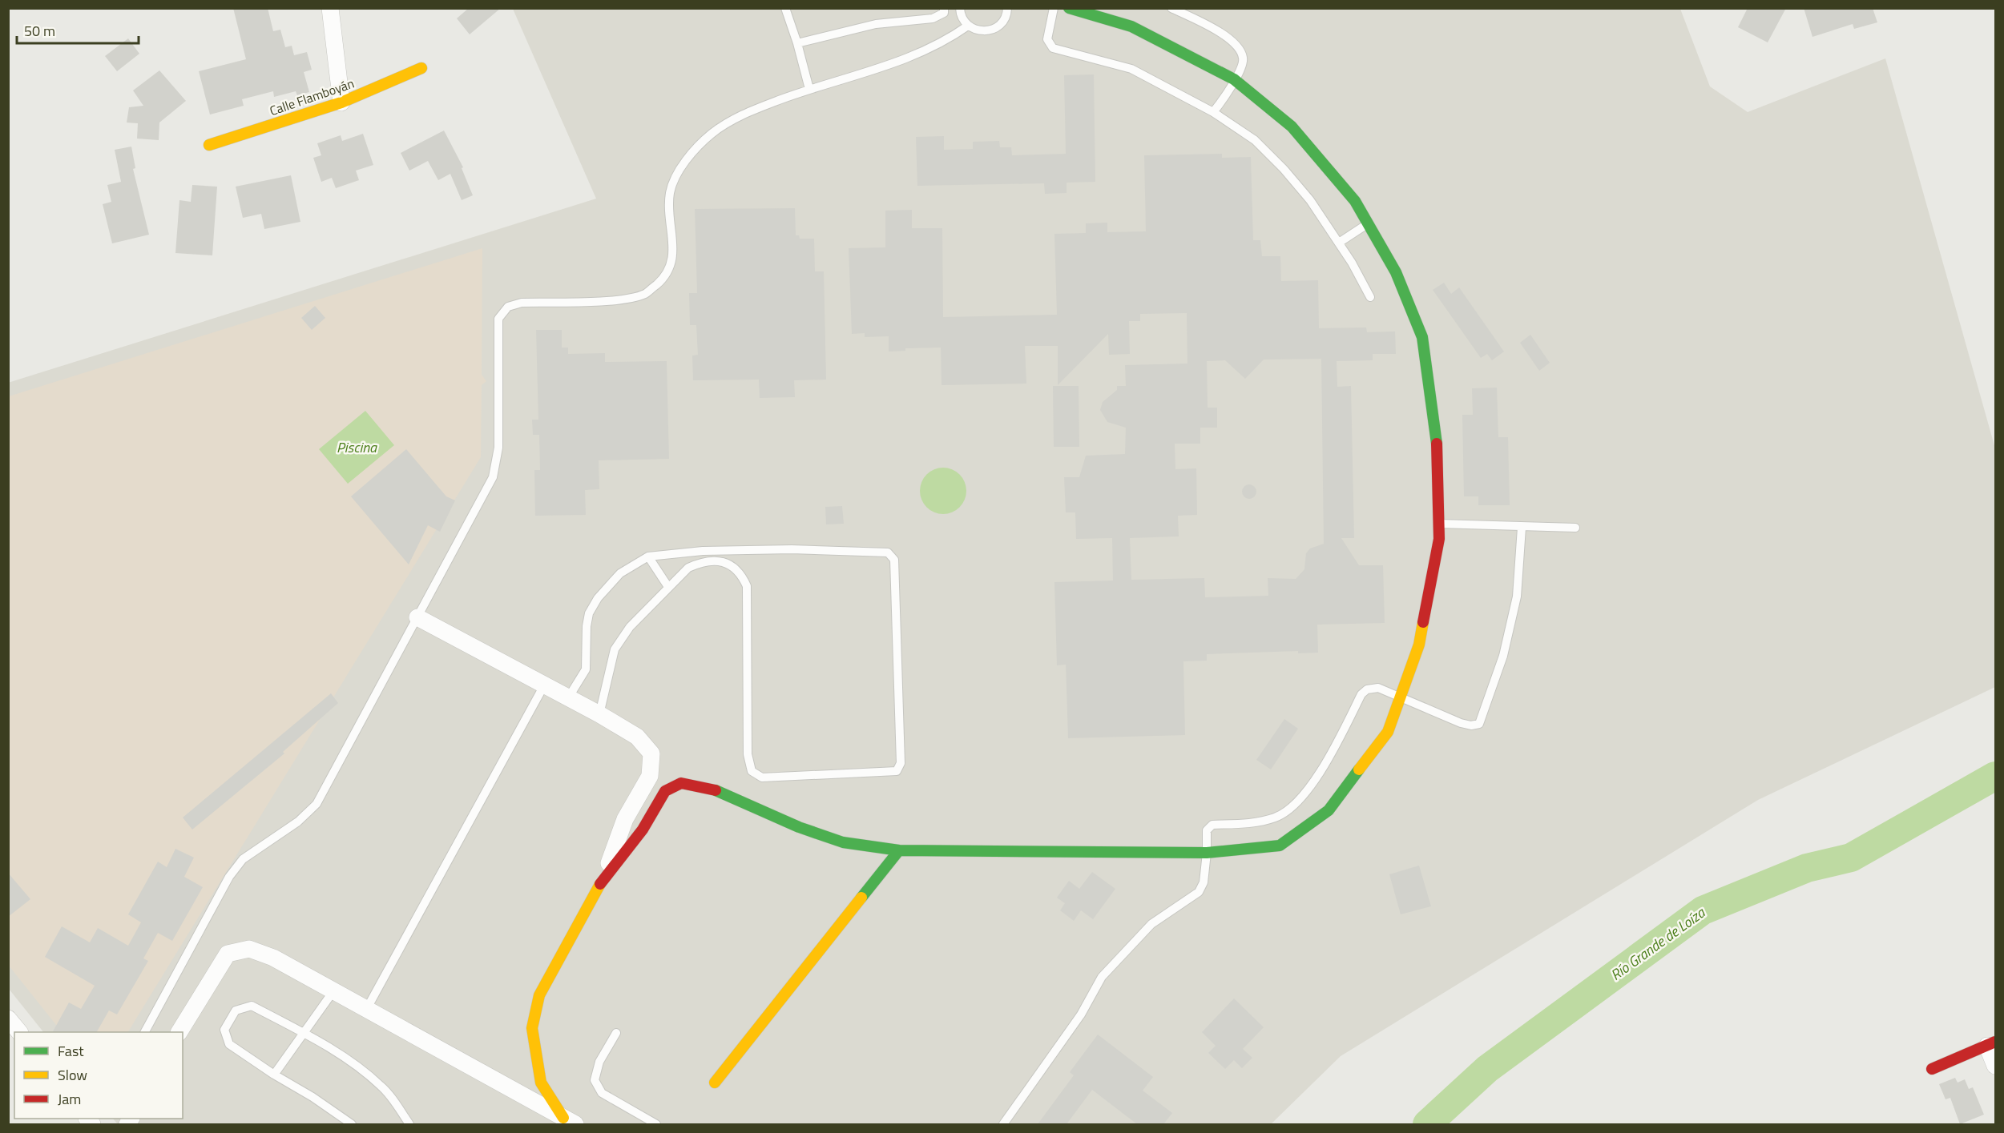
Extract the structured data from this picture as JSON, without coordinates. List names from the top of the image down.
{
  "streets": {
    "street": ["Calle Flamboyán"]
  },
  "water": ["Piscina", "Río Grande de Loíza"],
  "legend": ["Fast", "Slow", "Jam"],
  "scale_bar": "50 m"
}
